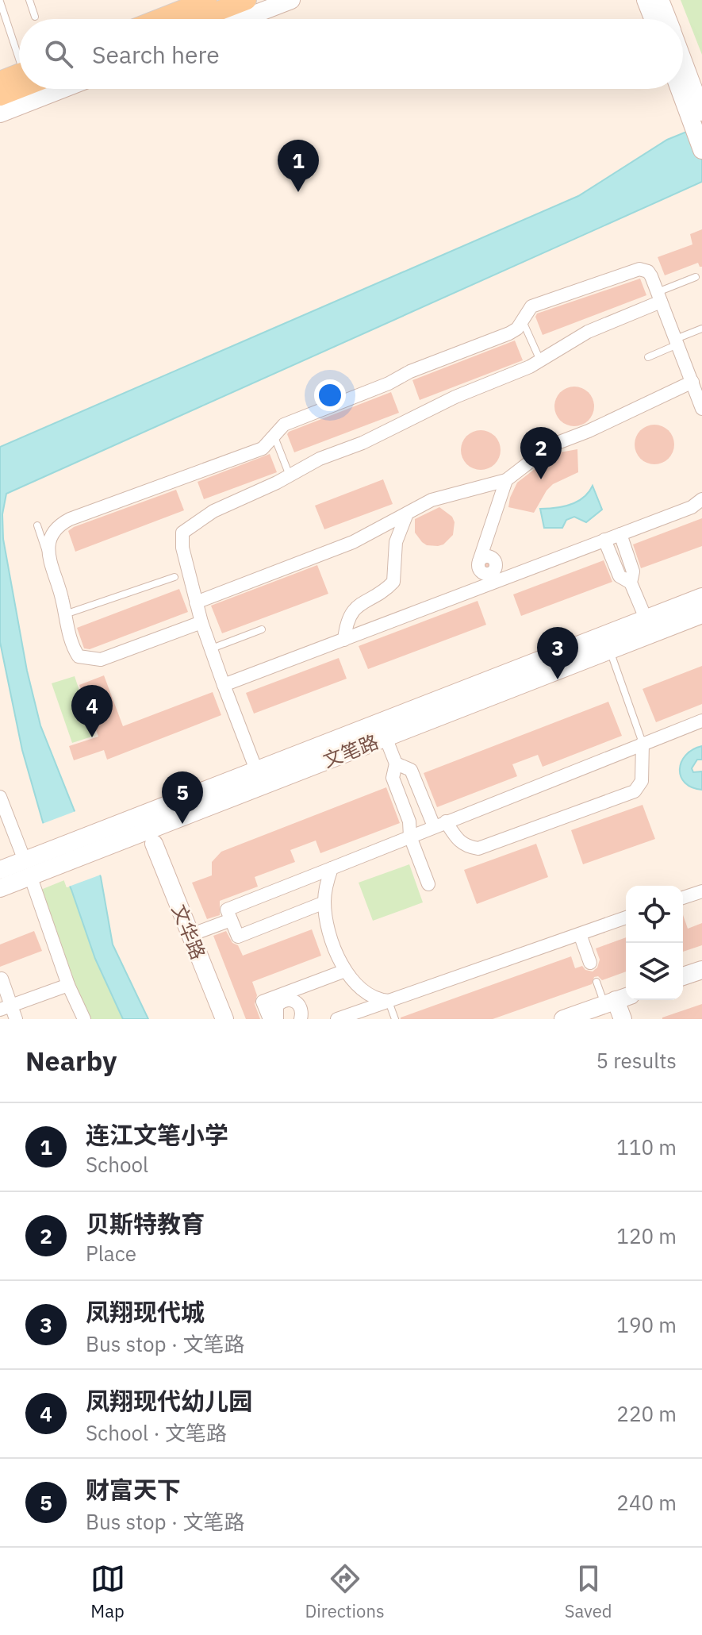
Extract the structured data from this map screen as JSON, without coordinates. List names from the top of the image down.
{
  "streets": {
    "main road": ["文笔路", "文华路"]
  },
  "page": {
    "search": "Search here",
    "pins": [
      "1",
      "2",
      "3",
      "4",
      "5"
    ],
    "heading": ["Nearby", "5 results"],
    "list": [
      {
        "mark": "1",
        "name": "连江文笔小学",
        "note": "School",
        "value": "110 m"
      },
      {
        "mark": "2",
        "name": "贝斯特教育",
        "note": "Place",
        "value": "120 m"
      },
      {
        "mark": "3",
        "name": "凤翔现代城",
        "note": "Bus stop · 文笔路",
        "value": "190 m"
      },
      {
        "mark": "4",
        "name": "凤翔现代幼儿园",
        "note": "School · 文笔路",
        "value": "220 m"
      },
      {
        "mark": "5",
        "name": "财富天下",
        "note": "Bus stop · 文笔路",
        "value": "240 m"
      }
    ],
    "nav": ["Map", "Directions", "Saved"]
  }
}
